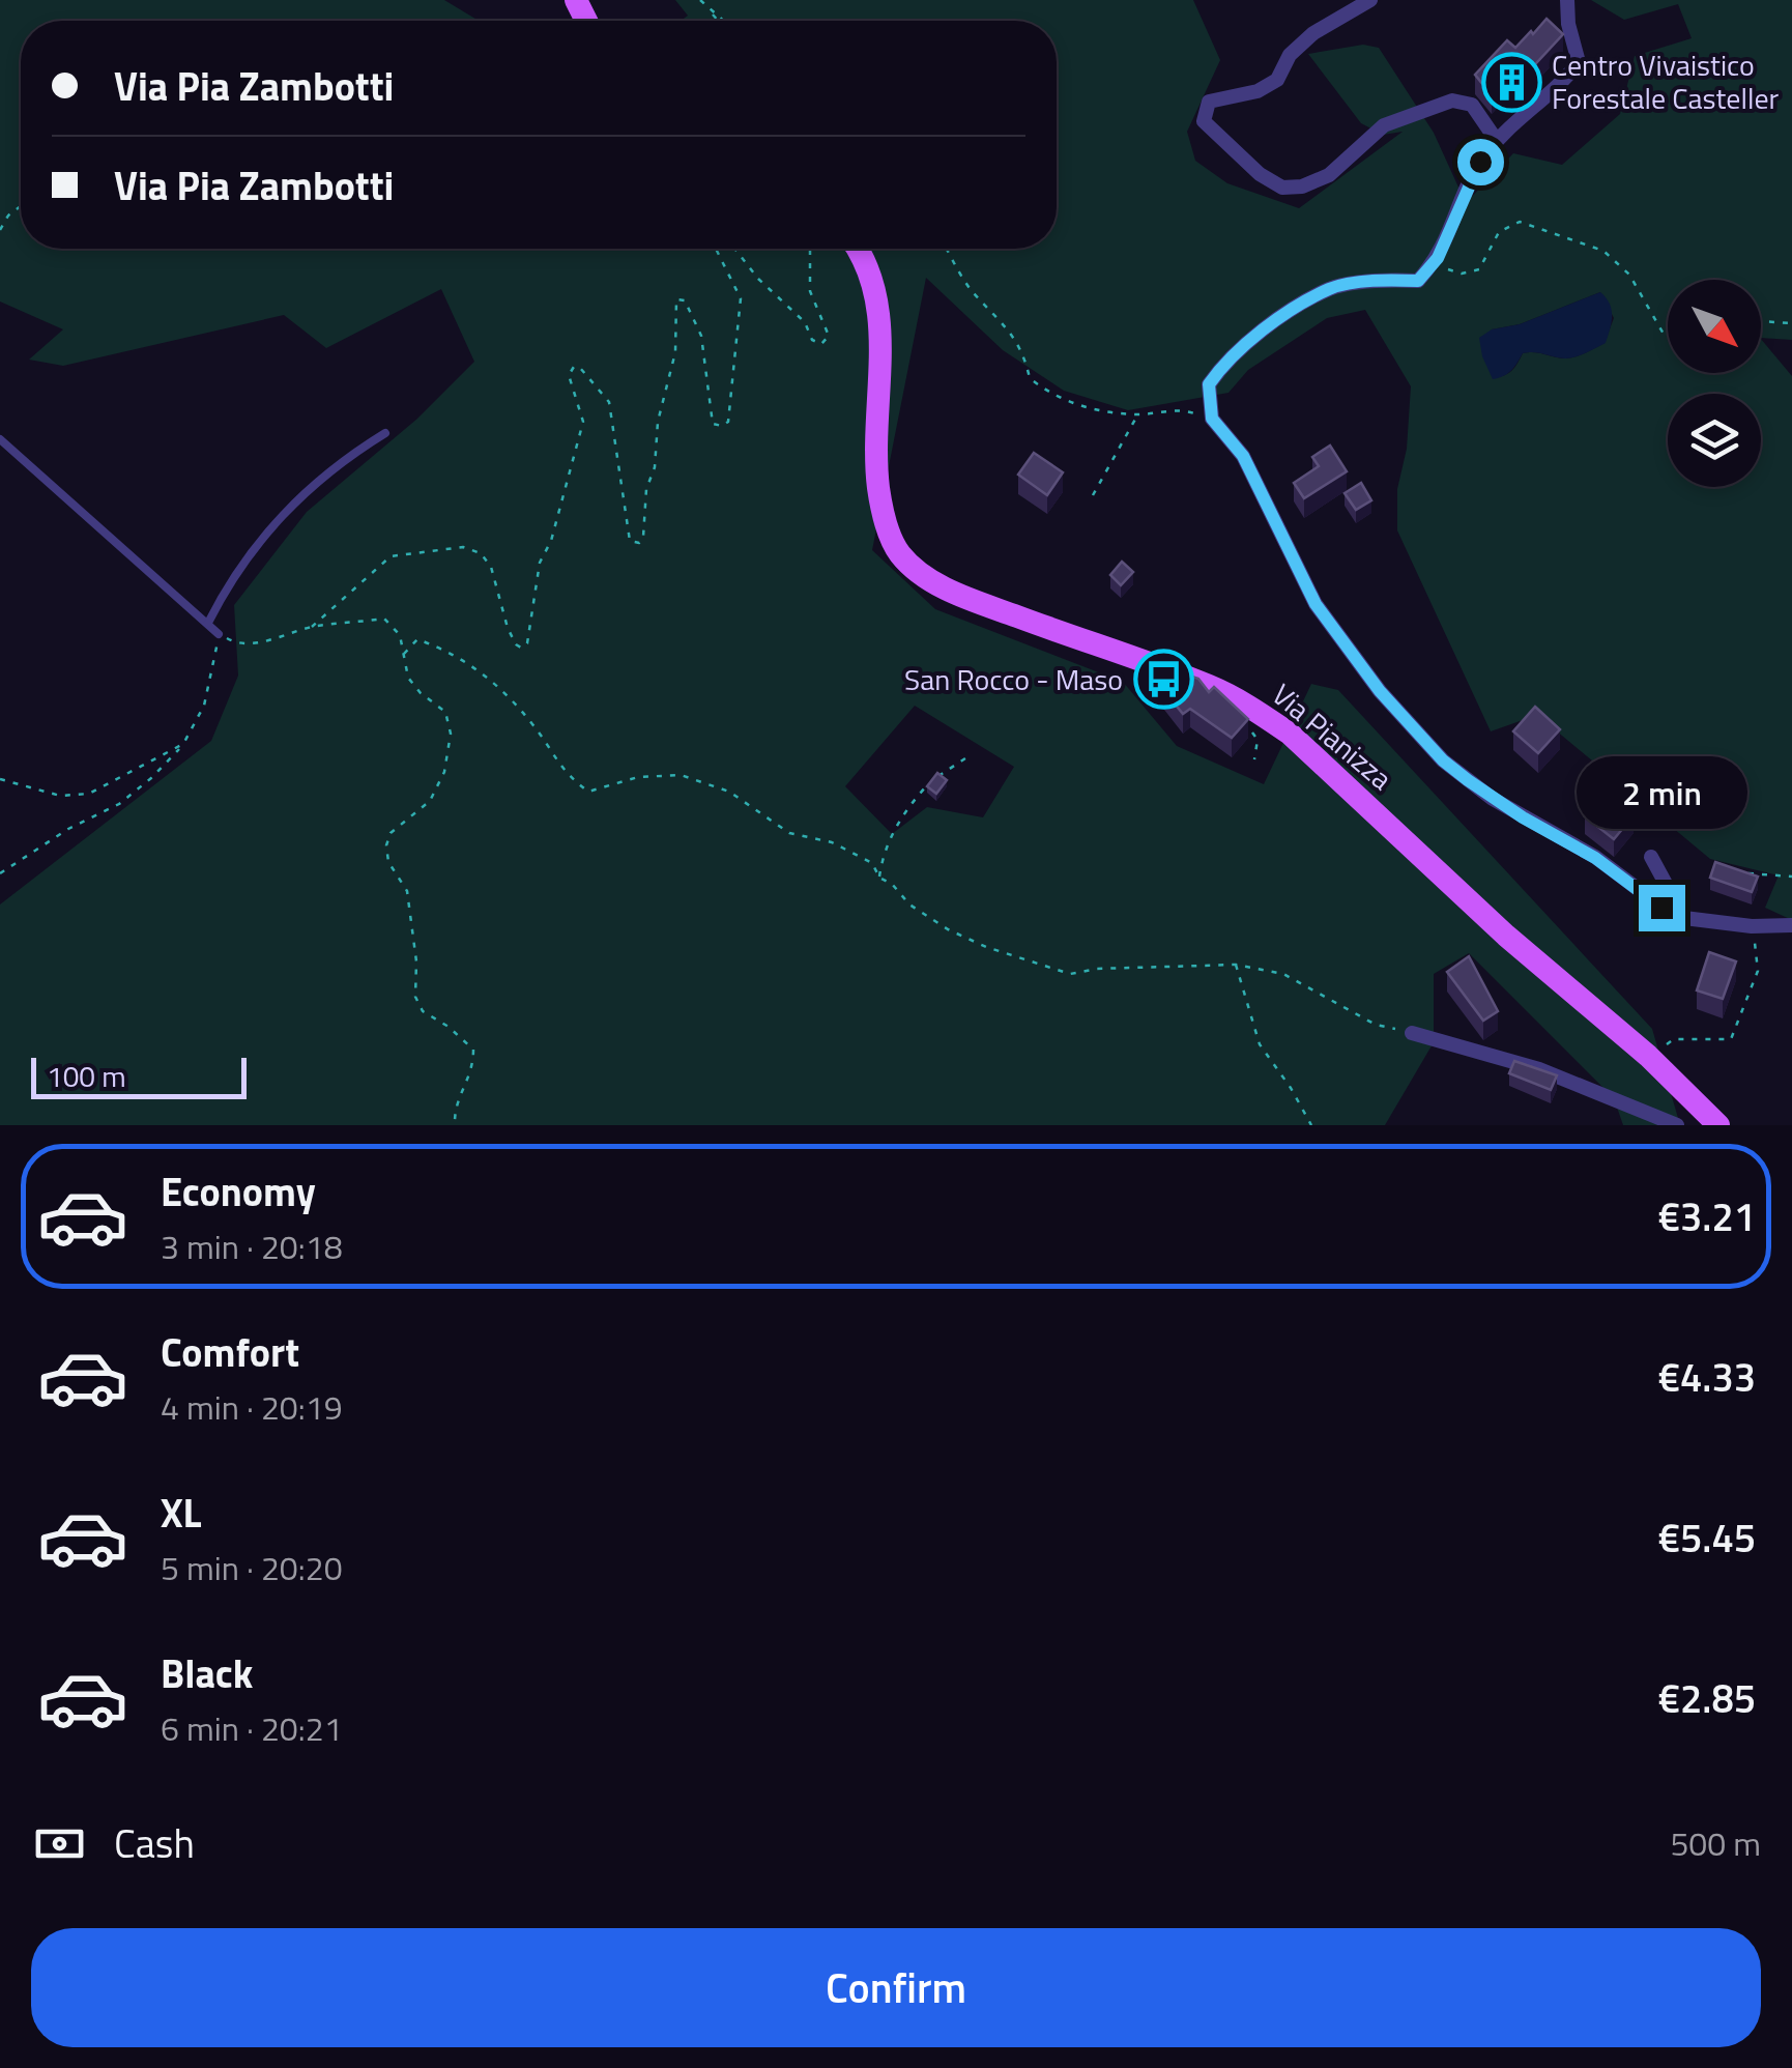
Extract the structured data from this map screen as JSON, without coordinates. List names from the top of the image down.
{
  "streets": {
    "main road": ["Via Pianizza"]
  },
  "places": {
    "building": ["Centro Vivaistico Forestale Casteller"],
    "bus stop": ["San Rocco - Maso"]
  },
  "scale_bar": "100 m",
  "north": "bottom right",
  "page": {
    "banner": ["Via Pia Zambotti", "Via Pia Zambotti"],
    "bubble": "2 min",
    "scale": "100 m",
    "list": [
      {
        "name": "Economy",
        "note": "3 min · 20:18",
        "value": "€3.21"
      },
      {
        "name": "Comfort",
        "note": "4 min · 20:19",
        "value": "€4.33"
      },
      {
        "name": "XL",
        "note": "5 min · 20:20",
        "value": "€5.45"
      },
      {
        "name": "Black",
        "note": "6 min · 20:21",
        "value": "€2.85"
      }
    ],
    "pay": ["Cash", "500 m"],
    "buttons": "Confirm"
  }
}
